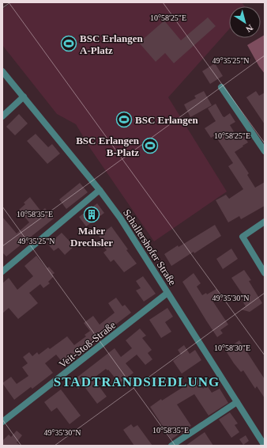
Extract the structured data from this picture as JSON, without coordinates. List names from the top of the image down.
{
  "streets": {
    "street": ["Schallershofer Straße", "Veit-Stoß-Straße"]
  },
  "crossings": [
    ["Schallershofer Straße", "Veit-Stoß-Straße"]
  ],
  "districts": ["STADTRANDSIEDLUNG"],
  "places": {
    "sports": ["BSC Erlangen A-Platz", "BSC Erlangen", "BSC Erlangen B-Platz"],
    "building": ["Maler Drechsler"]
  },
  "north": "bottom right",
  "coordinates": [
    "10°58'25\"E",
    "49°35'25\"N",
    "10°58'35\"E",
    "49°35'30\"N",
    "10°58'30\"E"
  ]
}
